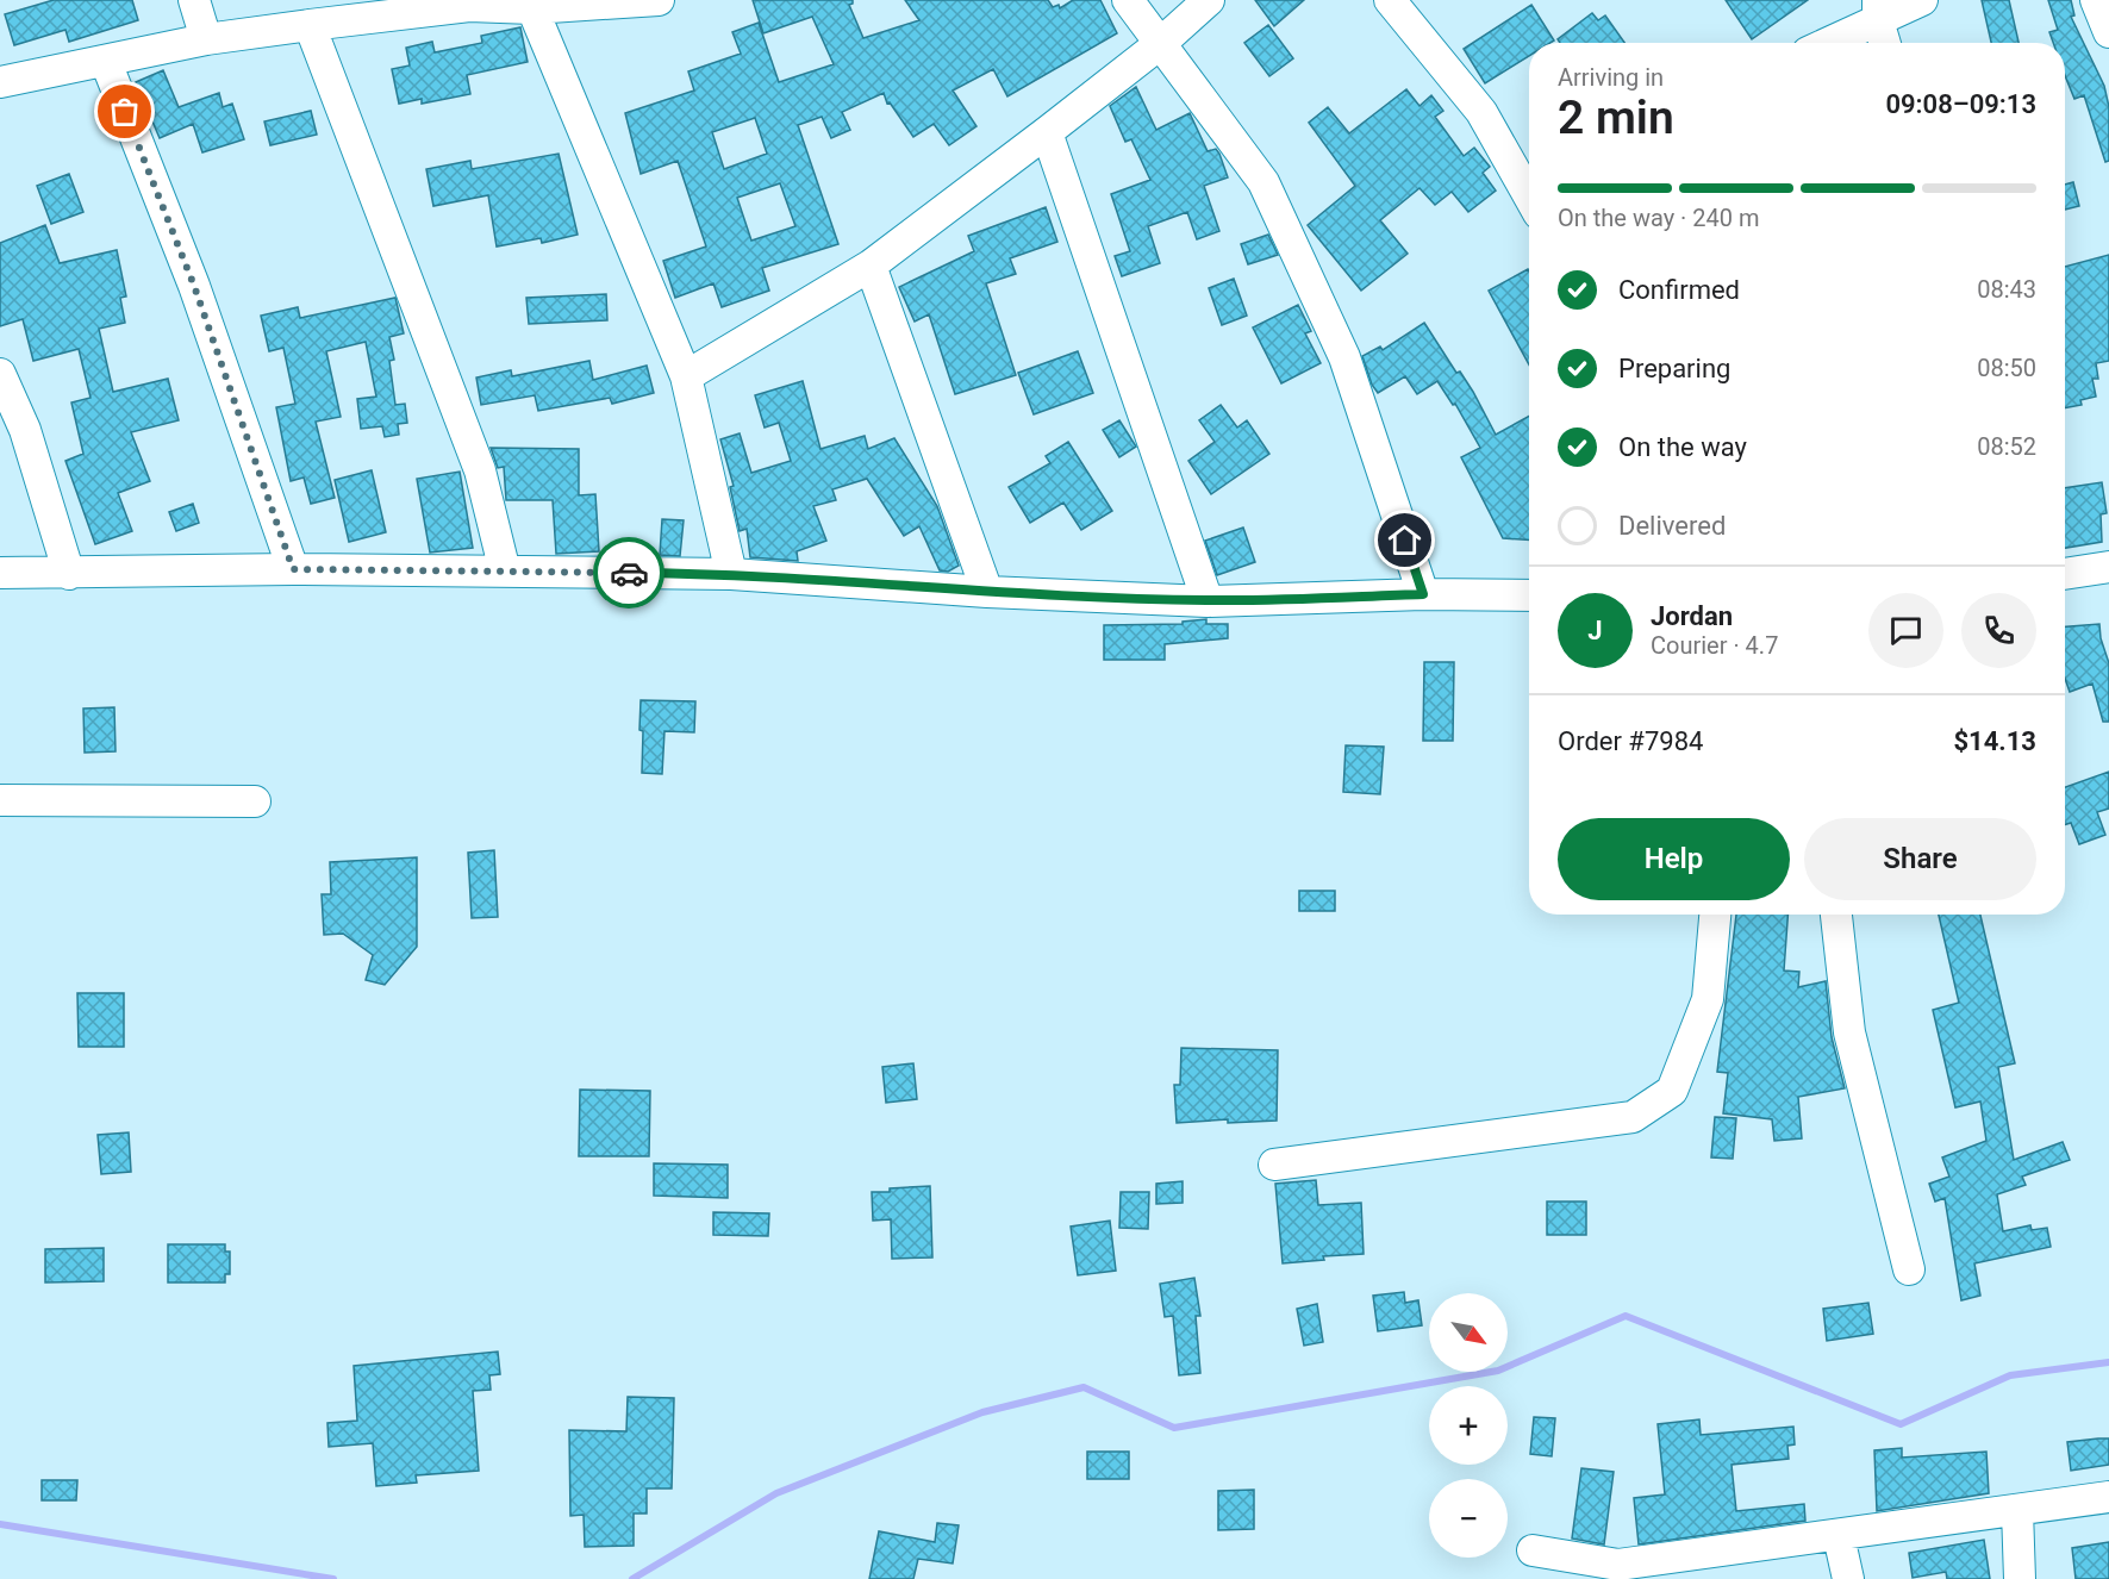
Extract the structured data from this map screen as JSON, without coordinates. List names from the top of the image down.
{
  "north": "bottom right",
  "page": {
    "heading": ["2 min", "Arriving in", "09:08–09:13"],
    "panel": [
      "Jordan",
      "Courier · 4.7",
      "Order #7984",
      "$14.13"
    ],
    "bar": "On the way · 240 m",
    "list": [
      ["Confirmed", "08:43"],
      ["Preparing", "08:50"],
      ["On the way", "08:52"],
      "Delivered"
    ],
    "round": "J",
    "buttons": ["Help", "Share"],
    "map_buttons": ["+", "−"]
  }
}
